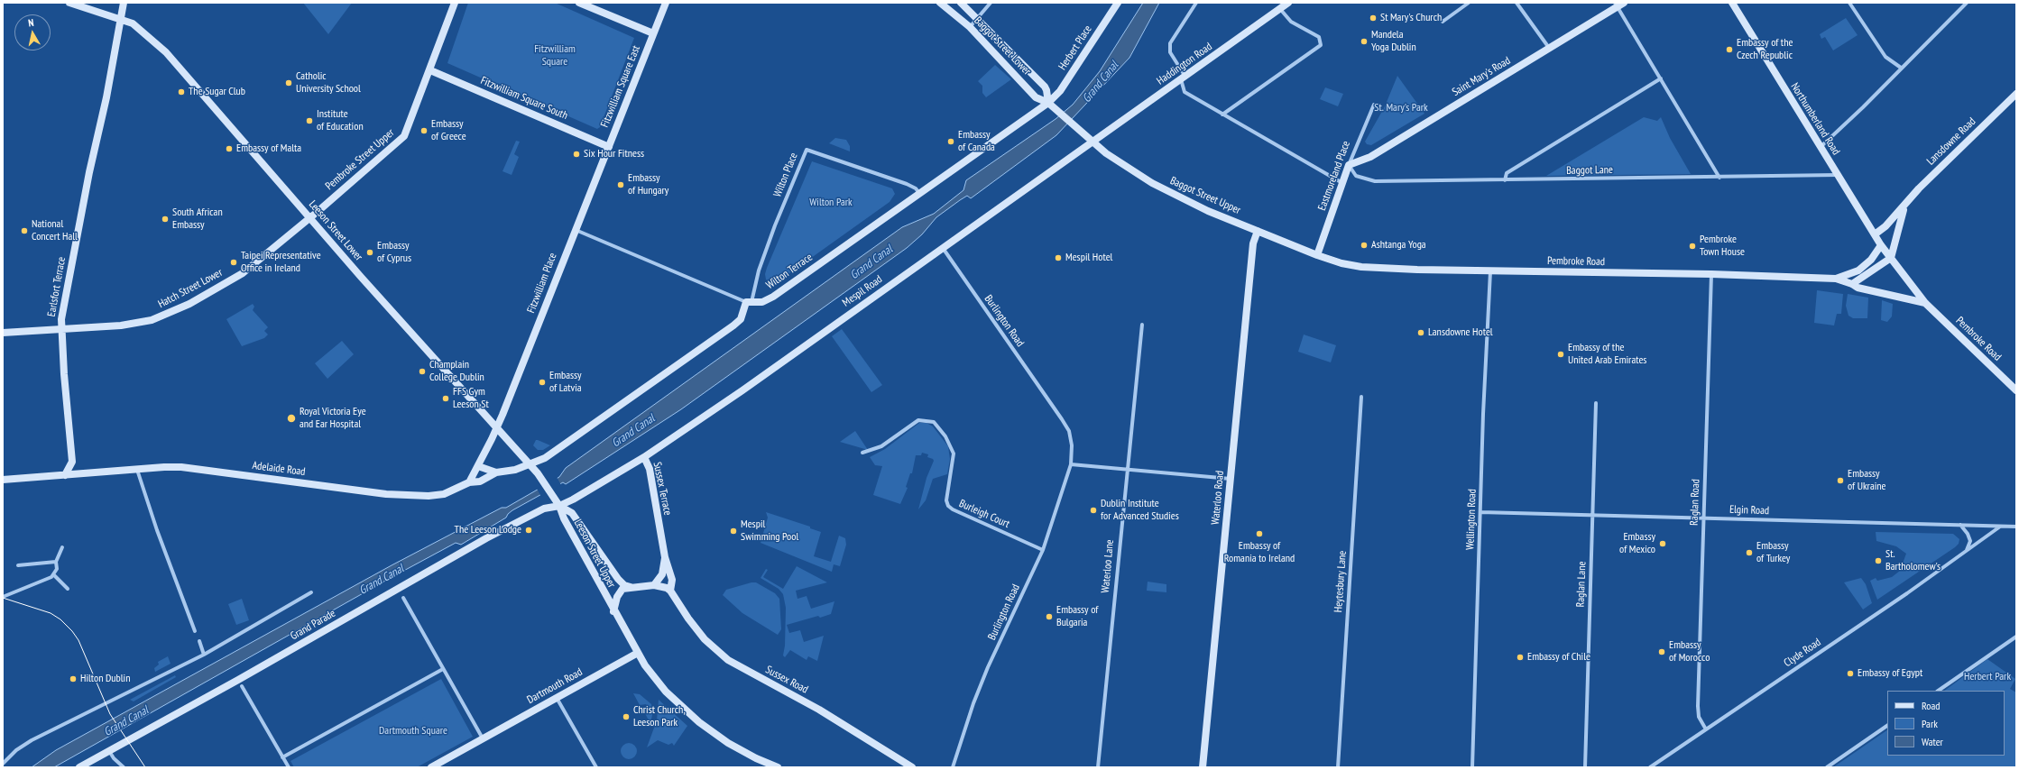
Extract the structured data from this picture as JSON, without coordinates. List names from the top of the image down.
{
  "streets": {
    "main road": [
      "Baggot Street Lower",
      "Herbert Place",
      "Haddington Road",
      "Saint Mary's Road",
      "Fitzwilliam Square East",
      "Fitzwilliam Square South",
      "Northumberland Road",
      "Lansdowne Road",
      "Pembroke Street Upper",
      "Eastmoreland Place",
      "Baggot Street Upper",
      "Leeson Street Lower",
      "Pembroke Road",
      "Wilton Terrace",
      "Fitzwilliam Place",
      "Earlsfort Terrace",
      "Hatch Street Lower",
      "Mespil Road",
      "Adelaide Road",
      "Sussex Terrace",
      "Waterloo Road",
      "Leeson Street Upper",
      "Grand Parade",
      "Sussex Road",
      "Dartmouth Road"
    ],
    "street": [
      "Baggot Lane",
      "Wilton Place",
      "Burlington Road",
      "Raglan Road",
      "Elgin Road",
      "Burleigh Court",
      "Wellington Road",
      "Waterloo Lane",
      "Heytesbury Lane",
      "Raglan Lane",
      "Clyde Road"
    ]
  },
  "crossings": [
    ["Baggot Street Lower", "Herbert Place"],
    ["Baggot Street Lower", "Haddington Road"],
    ["Baggot Street Lower", "Baggot Street Upper"],
    ["Baggot Street Lower", "Wilton Terrace"],
    ["Baggot Street Lower", "Mespil Road"],
    ["Herbert Place", "Wilton Terrace"],
    ["Haddington Road", "Baggot Street Upper"],
    ["Haddington Road", "Mespil Road"],
    ["Saint Mary's Road", "Baggot Lane"],
    ["Saint Mary's Road", "Eastmoreland Place"],
    ["Fitzwilliam Square East", "Fitzwilliam Square South"],
    ["Fitzwilliam Square East", "Fitzwilliam Place"],
    ["Fitzwilliam Square South", "Pembroke Street Upper"],
    ["Fitzwilliam Square South", "Fitzwilliam Place"],
    ["Northumberland Road", "Lansdowne Road"],
    ["Northumberland Road", "Baggot Lane"],
    ["Northumberland Road", "Pembroke Road"],
    ["Lansdowne Road", "Pembroke Road"],
    ["Pembroke Street Upper", "Leeson Street Lower"],
    ["Pembroke Street Upper", "Hatch Street Lower"],
    ["Baggot Lane", "Eastmoreland Place"],
    ["Wilton Place", "Wilton Terrace"],
    ["Eastmoreland Place", "Baggot Street Upper"],
    ["Eastmoreland Place", "Pembroke Road"],
    ["Baggot Street Upper", "Pembroke Road"],
    ["Baggot Street Upper", "Mespil Road"],
    ["Baggot Street Upper", "Waterloo Road"],
    ["Leeson Street Lower", "Fitzwilliam Place"],
    ["Leeson Street Lower", "Earlsfort Terrace"],
    ["Leeson Street Lower", "Hatch Street Lower"],
    ["Leeson Street Lower", "Adelaide Road"],
    ["Leeson Street Lower", "Leeson Street Upper"],
    ["Pembroke Road", "Raglan Road"],
    ["Pembroke Road", "Wellington Road"],
    ["Earlsfort Terrace", "Hatch Street Lower"],
    ["Mespil Road", "Burlington Road"],
    ["Mespil Road", "Sussex Terrace"],
    ["Burlington Road", "Burleigh Court"],
    ["Sussex Terrace", "Leeson Street Upper"],
    ["Sussex Terrace", "Grand Parade"],
    ["Sussex Terrace", "Sussex Road"],
    ["Raglan Road", "Elgin Road"],
    ["Raglan Road", "Clyde Road"],
    ["Elgin Road", "Wellington Road"],
    ["Elgin Road", "Raglan Lane"],
    ["Elgin Road", "Clyde Road"],
    ["Leeson Street Upper", "Grand Parade"],
    ["Leeson Street Upper", "Sussex Road"],
    ["Leeson Street Upper", "Dartmouth Road"]
  ],
  "water": ["Grand Canal"],
  "parks": [
    "Fitzwilliam Square",
    "St. Mary's Park",
    "Wilton Park",
    "Herbert Park",
    "Dartmouth Square"
  ],
  "places": [
    "St Mary's Church",
    "Mandela Yoga Dublin",
    "Embassy of the Czech Republic",
    "Catholic University School",
    "The Sugar Club",
    "Institute of Education",
    "Embassy of Greece",
    "Embassy of Canada",
    "Embassy of Malta",
    "Six Hour Fitness",
    "Embassy of Hungary",
    "South African Embassy",
    "National Concert Hall",
    "Ashtanga Yoga",
    "Pembroke Town House",
    "Embassy of Cyprus",
    "Mespil Hotel",
    "Taipei Representative Office in Ireland",
    "Lansdowne Hotel",
    "Embassy of the United Arab Emirates",
    "Champlain College Dublin",
    "Embassy of Latvia",
    "FFS Gym Leeson St",
    "Royal Victoria Eye and Ear Hospital",
    "Embassy of Ukraine",
    "Dublin Institute for Advanced Studies",
    "The Leeson Lodge",
    "Mespil Swimming Pool",
    "Embassy of Romania to Ireland",
    "Embassy of Mexico",
    "Embassy of Turkey",
    "St. Bartholomew's",
    "Embassy of Bulgaria",
    "Embassy of Morocco",
    "Embassy of Chile",
    "Embassy of Egypt",
    "Hilton Dublin",
    "Christ Church, Leeson Park"
  ],
  "legend": ["Road", "Park", "Water"],
  "north": "top"
}
